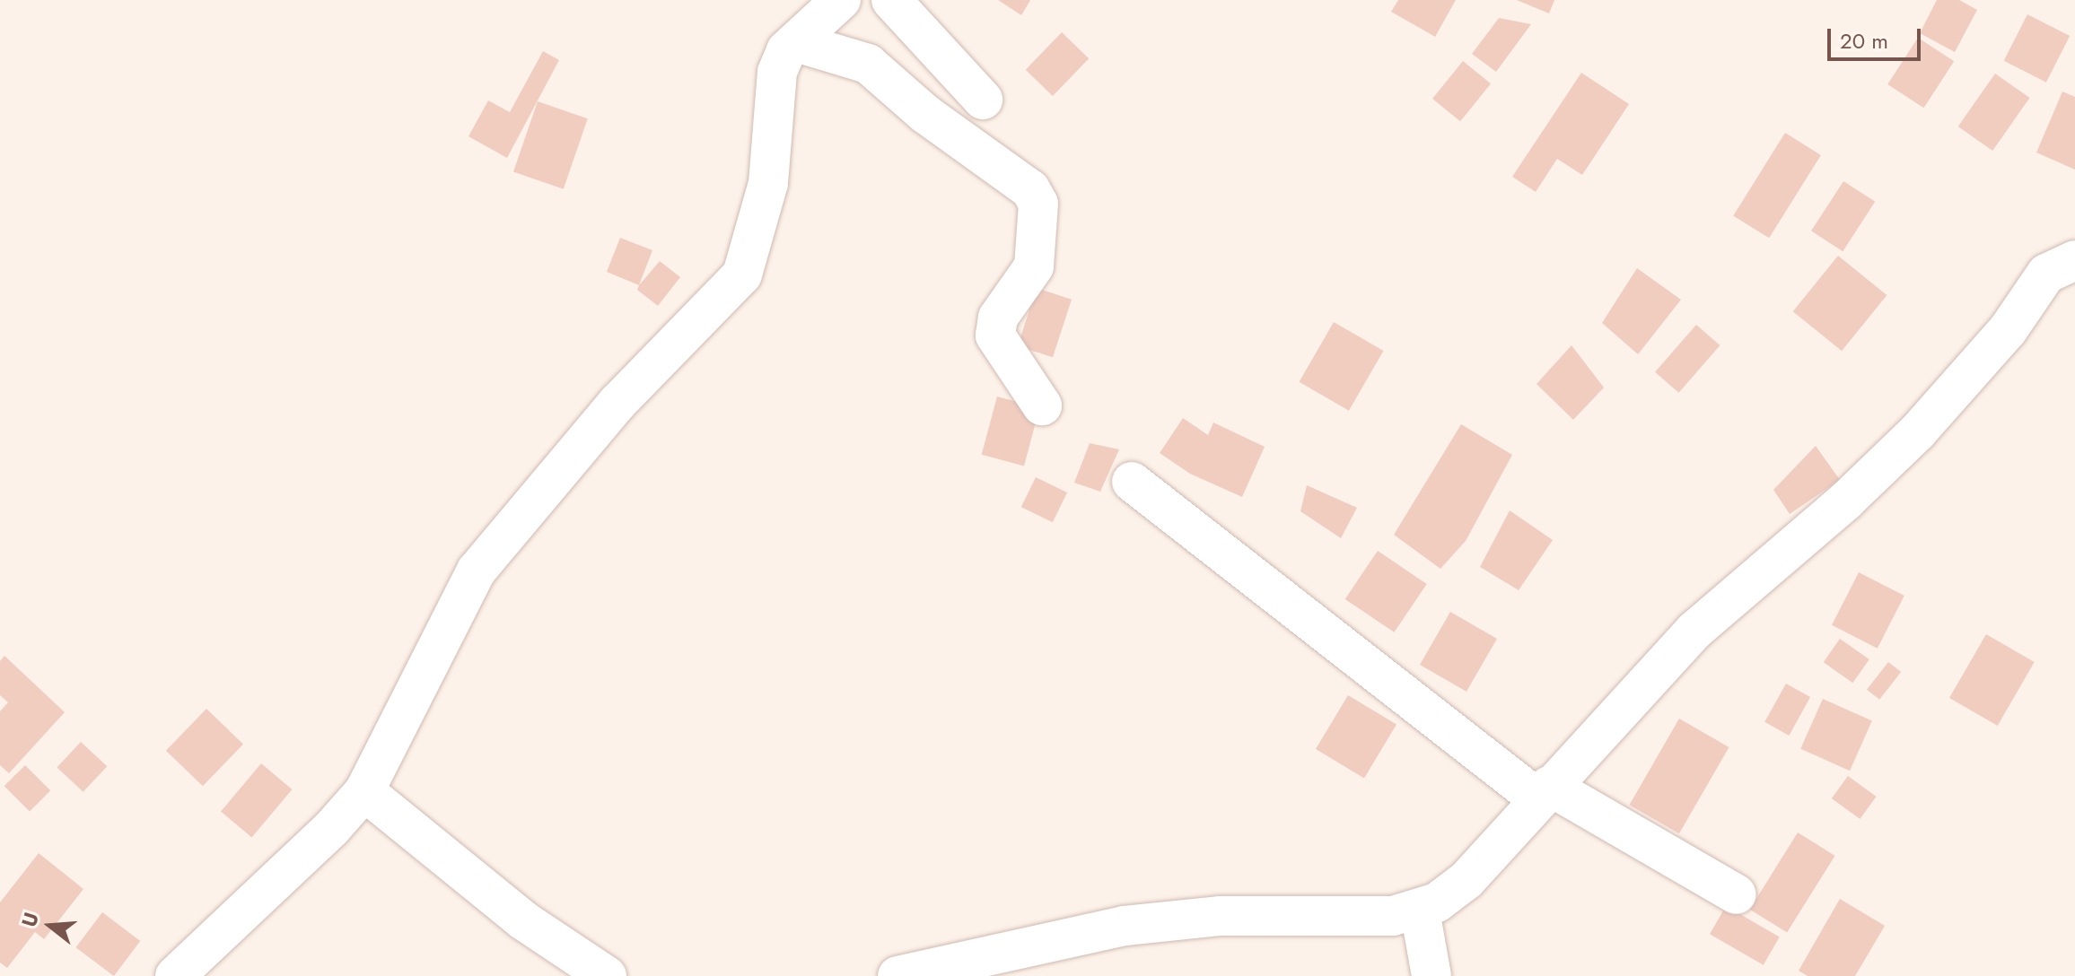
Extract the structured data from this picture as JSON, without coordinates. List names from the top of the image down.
{
  "scale_bar": "20 m",
  "north": "left"
}
